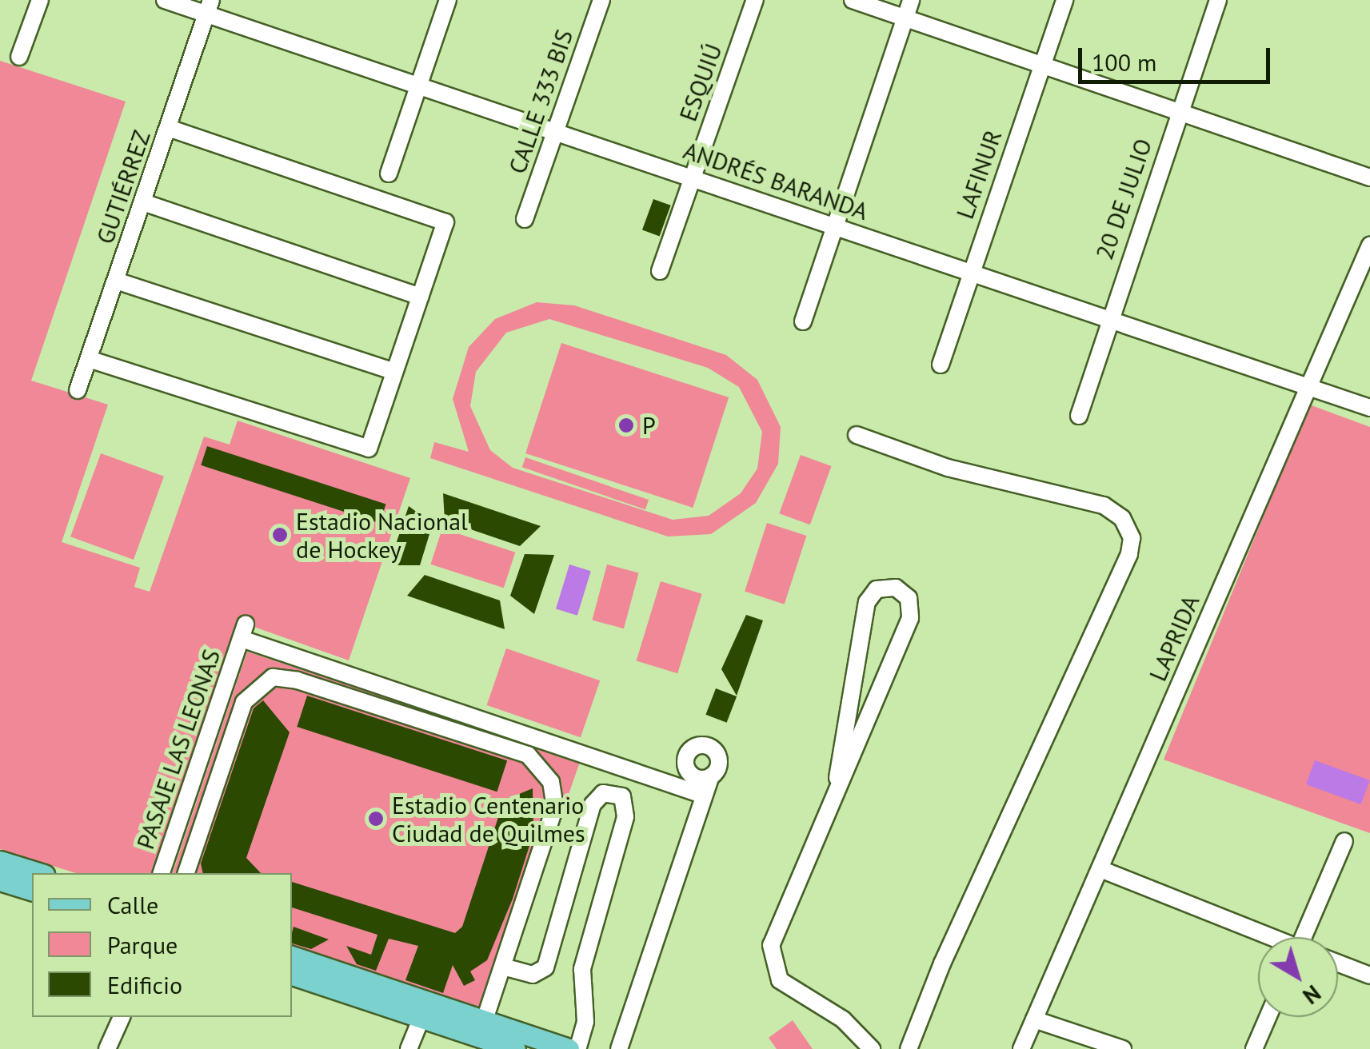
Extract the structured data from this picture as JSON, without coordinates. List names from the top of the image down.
{
  "streets": {
    "street": [
      "ESQUIÚ",
      "CALLE 333 BIS",
      "LAFINUR",
      "ANDRÉS BARANDA",
      "GUTIÉRREZ",
      "20 DE JULIO",
      "LAPRIDA",
      "PASAJE LAS LEONAS"
    ]
  },
  "crossings": [
    ["ESQUIÚ", "ANDRÉS BARANDA"],
    ["CALLE 333 BIS", "ANDRÉS BARANDA"],
    ["LAFINUR", "ANDRÉS BARANDA"],
    ["ANDRÉS BARANDA", "GUTIÉRREZ"],
    ["ANDRÉS BARANDA", "20 DE JULIO"],
    ["ANDRÉS BARANDA", "LAPRIDA"]
  ],
  "places": ["P", "Estadio Nacional de Hockey", "Estadio Centenario Ciudad de Quilmes"],
  "legend": ["Calle", "Parque", "Edificio"],
  "scale_bar": "100 m",
  "north": "bottom right"
}
